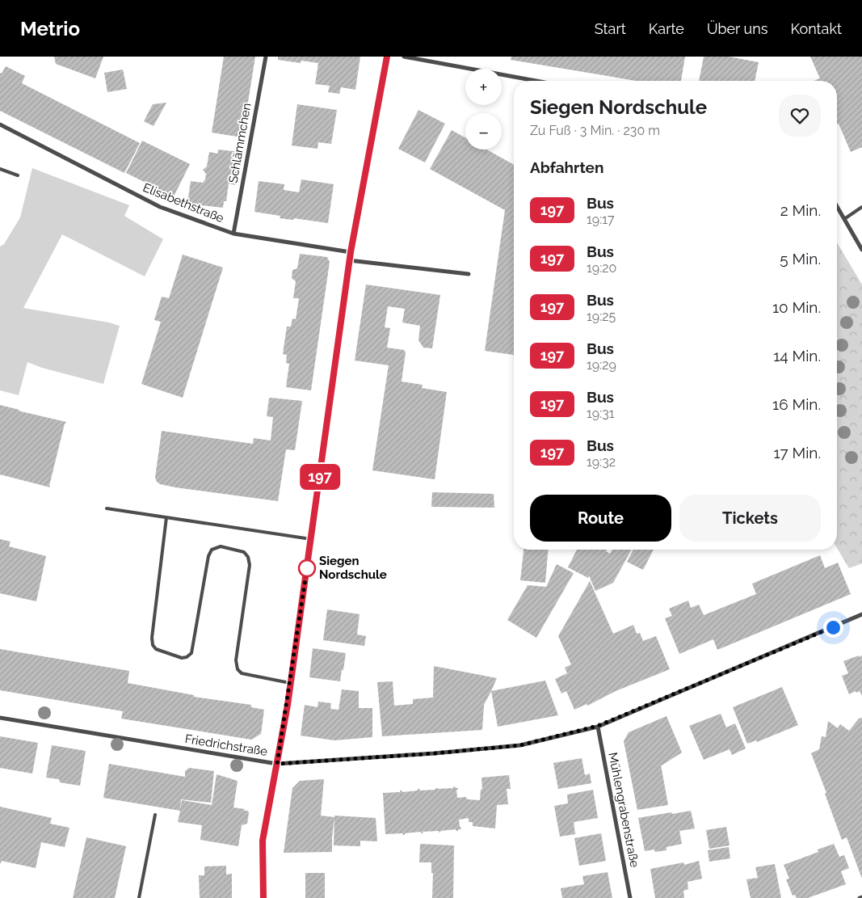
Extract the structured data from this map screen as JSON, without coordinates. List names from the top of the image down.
{
  "streets": {
    "street": [
      "Schlämmchen",
      "Elisabethstraße",
      "Friedrichstraße",
      "Mühlengrabenstraße"
    ]
  },
  "crossings": [
    ["Schlämmchen", "Elisabethstraße"],
    ["Friedrichstraße", "Mühlengrabenstraße"]
  ],
  "places": ["Siegen Nordschule"],
  "lines": ["bus line 197"],
  "page": {
    "header": "Metrio",
    "nav": [
      "Start",
      "Karte",
      "Über uns",
      "Kontakt"
    ],
    "on_map": "197",
    "map_buttons": ["+", "−"],
    "heading": [
      ["Siegen Nordschule", "Zu Fuß · 3 Min. · 230 m"],
      "Abfahrten"
    ],
    "list": [
      {
        "mark": "197",
        "name": "Bus",
        "note": "19:17",
        "value": "2 Min."
      },
      {
        "mark": "197",
        "name": "Bus",
        "note": "19:20",
        "value": "5 Min."
      },
      {
        "mark": "197",
        "name": "Bus",
        "note": "19:25",
        "value": "10 Min."
      },
      {
        "mark": "197",
        "name": "Bus",
        "note": "19:29",
        "value": "14 Min."
      },
      {
        "mark": "197",
        "name": "Bus",
        "note": "19:31",
        "value": "16 Min."
      },
      {
        "mark": "197",
        "name": "Bus",
        "note": "19:32",
        "value": "17 Min."
      }
    ],
    "buttons": ["Route", "Tickets"]
  }
}
